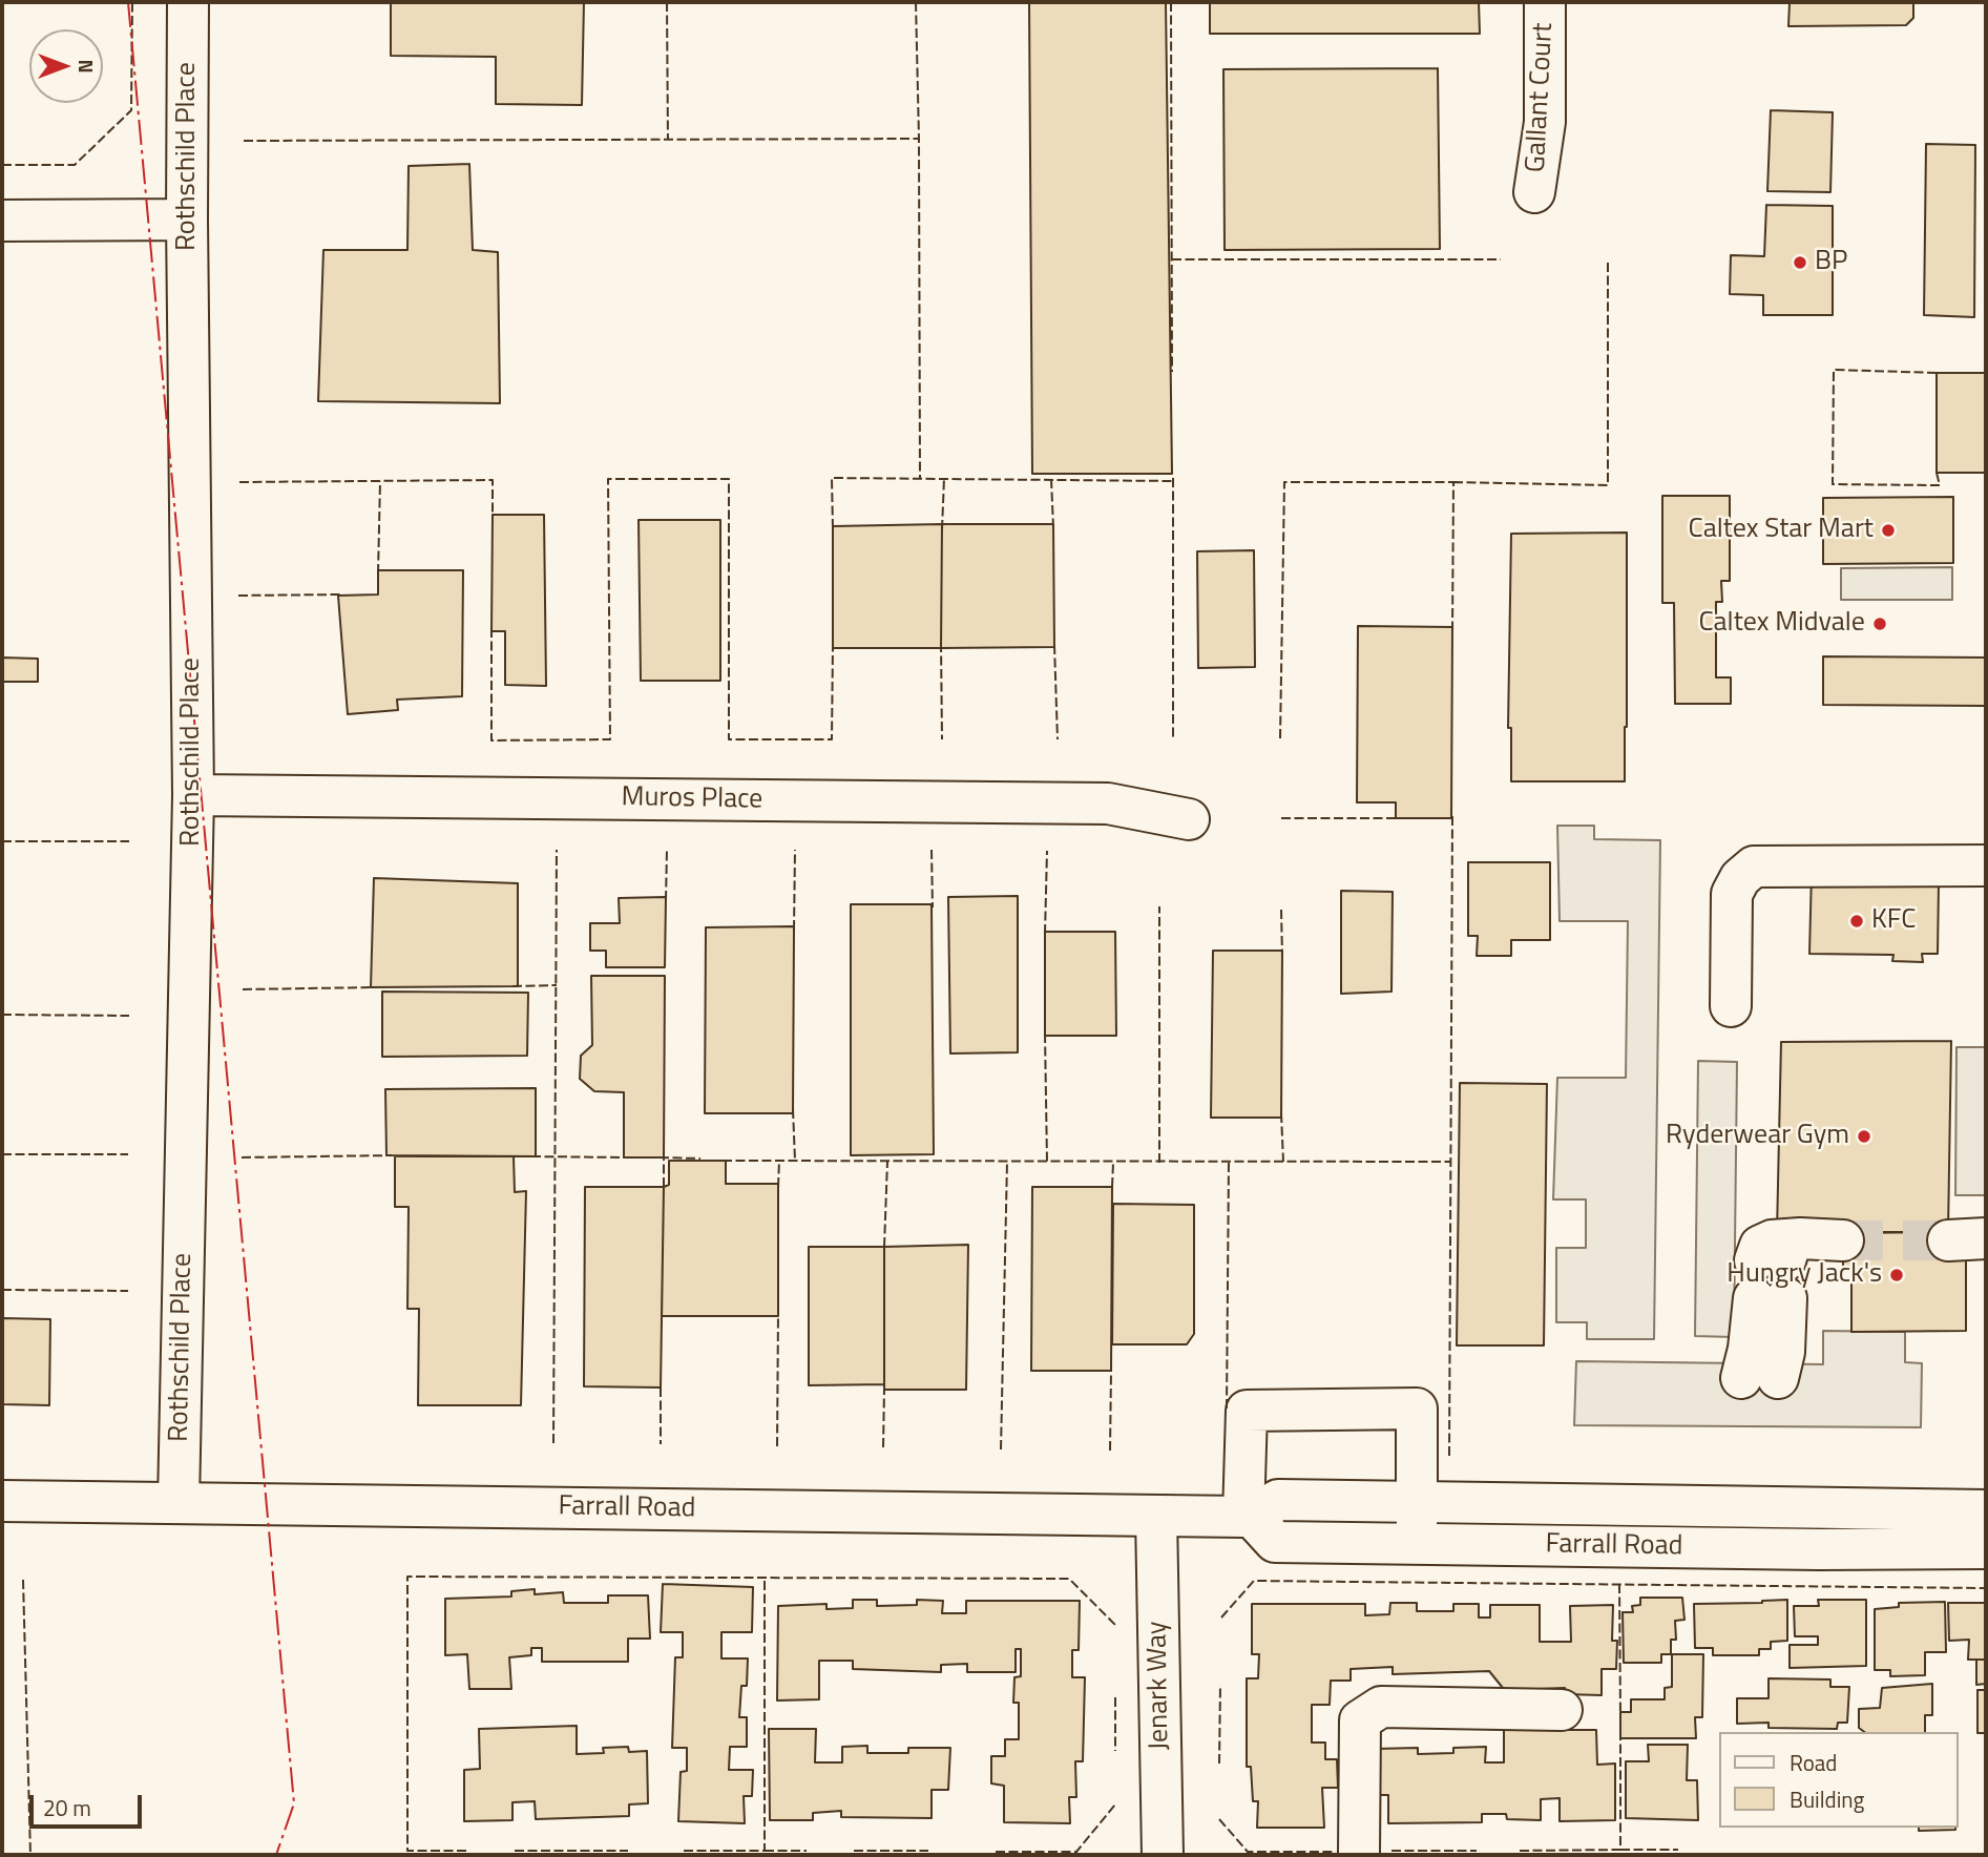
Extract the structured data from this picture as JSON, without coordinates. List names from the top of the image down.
{
  "streets": {
    "street": [
      "Gallant Court",
      "Rothschild Place",
      "Muros Place",
      "Farrall Road",
      "Jenark Way"
    ]
  },
  "crossings": [
    ["Rothschild Place", "Muros Place"],
    ["Rothschild Place", "Farrall Road"],
    ["Farrall Road", "Jenark Way"]
  ],
  "places": [
    "BP",
    "Caltex Star Mart",
    "Caltex Midvale",
    "KFC",
    "Ryderwear Gym",
    "Hungry Jack's"
  ],
  "legend": ["Road", "Building"],
  "scale_bar": "20 m",
  "north": "right"
}
